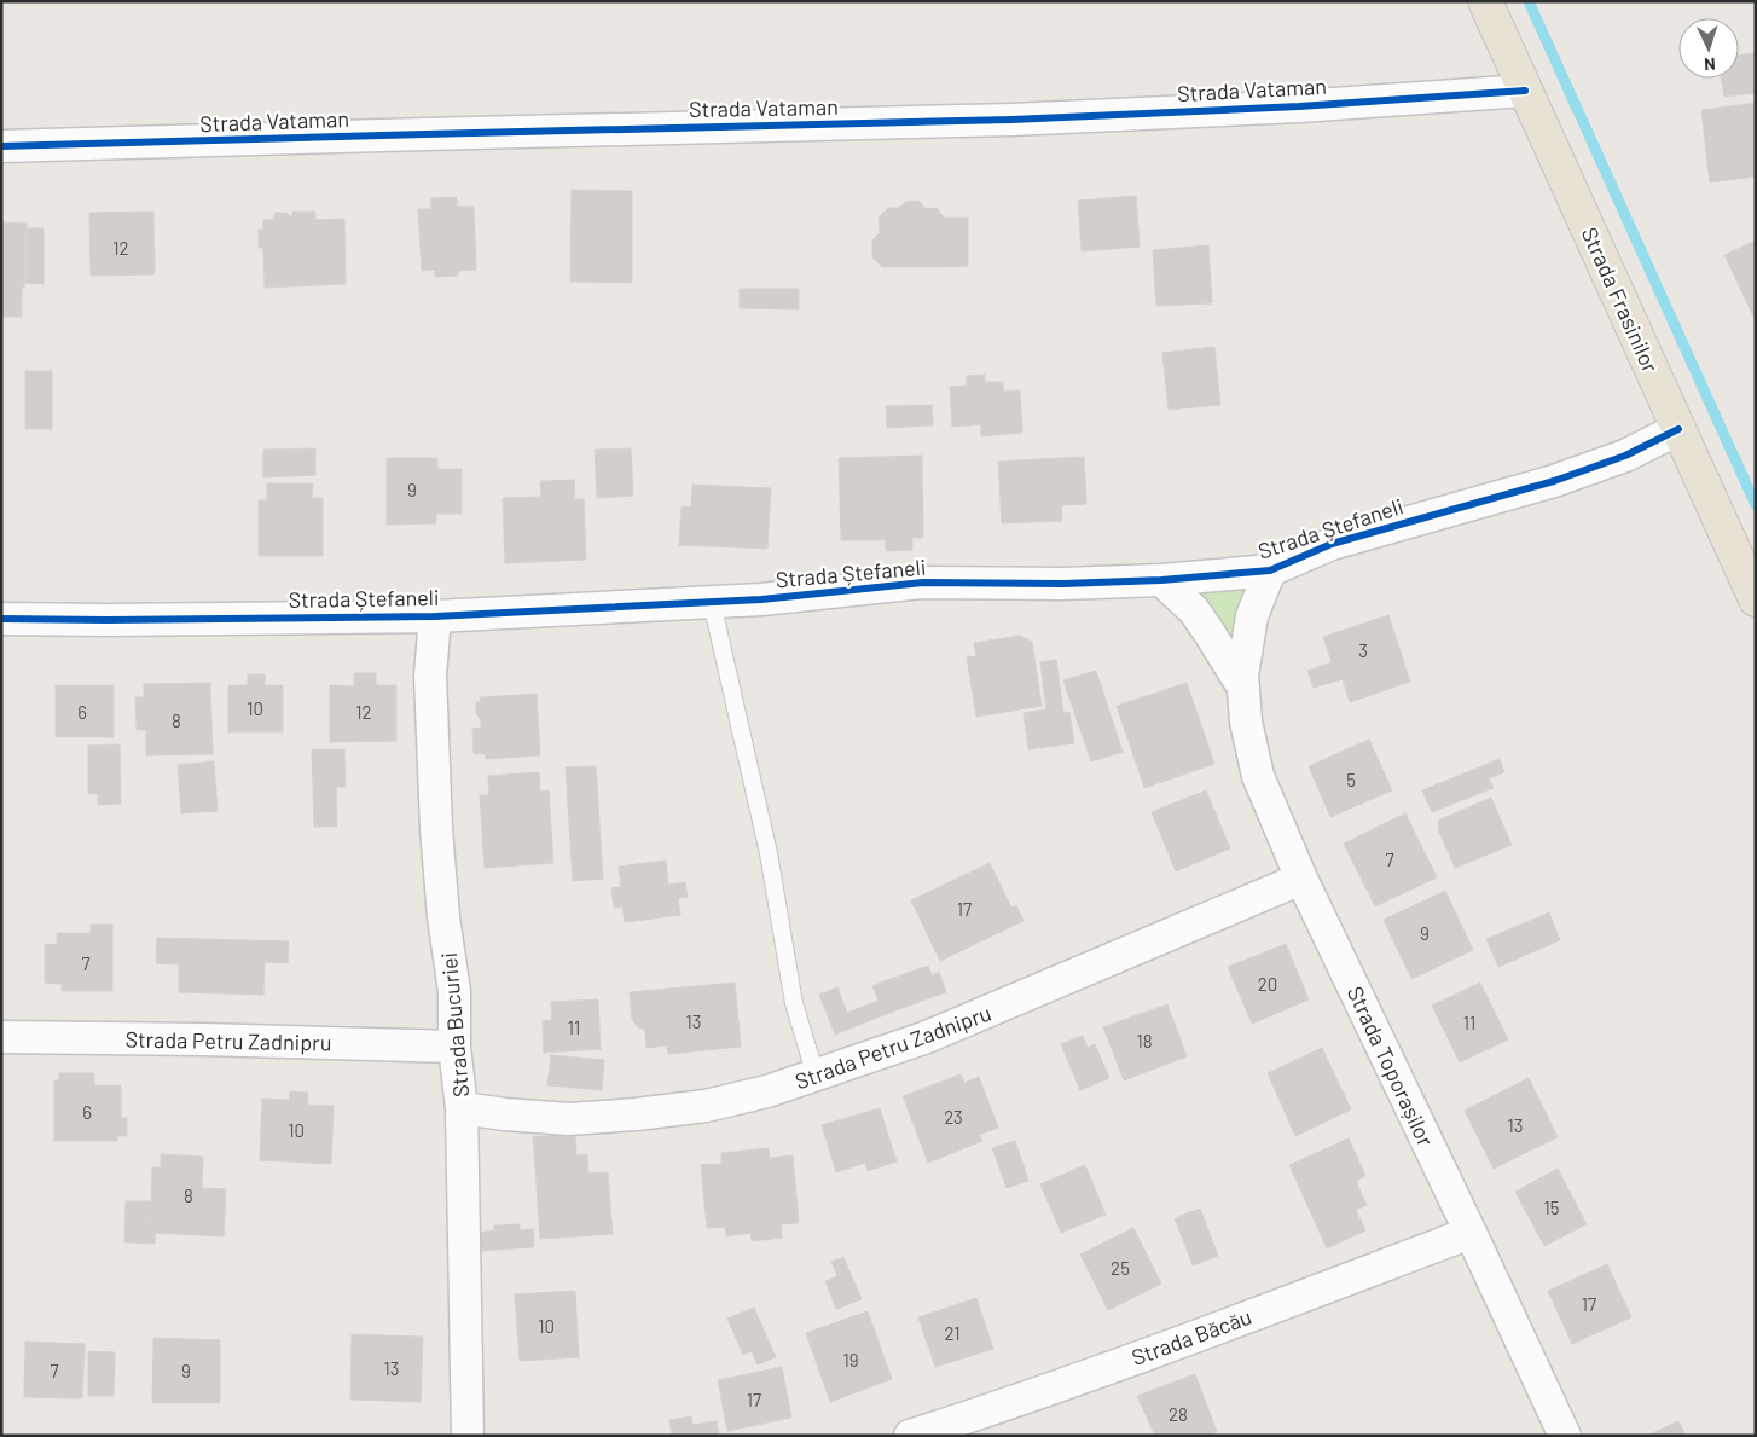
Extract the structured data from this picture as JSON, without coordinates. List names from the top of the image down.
{
  "streets": {
    "main road": ["Strada Frasinilor"],
    "street": [
      "Strada Vataman",
      "Strada Ștefaneli",
      "Strada Bucuriei",
      "Strada Petru Zadnipru",
      "Strada Toporașilor",
      "Strada Băcău"
    ]
  },
  "crossings": [
    ["Strada Vataman", "Strada Frasinilor"],
    ["Strada Frasinilor", "Strada Ștefaneli"],
    ["Strada Ștefaneli", "Strada Bucuriei"],
    ["Strada Ștefaneli", "Strada Toporașilor"],
    ["Strada Bucuriei", "Strada Petru Zadnipru"],
    ["Strada Petru Zadnipru", "Strada Toporașilor"],
    ["Strada Toporașilor", "Strada Băcău"]
  ],
  "house_numbers": [
    "12",
    "9",
    "3",
    "10",
    "6",
    "12",
    "8",
    "5",
    "7",
    "17",
    "9",
    "7",
    "20",
    "13",
    "11",
    "11",
    "18",
    "6",
    "23",
    "13",
    "10",
    "8",
    "15",
    "25",
    "17",
    "10",
    "21",
    "19",
    "13",
    "7",
    "9",
    "17",
    "28"
  ],
  "north": "bottom"
}
